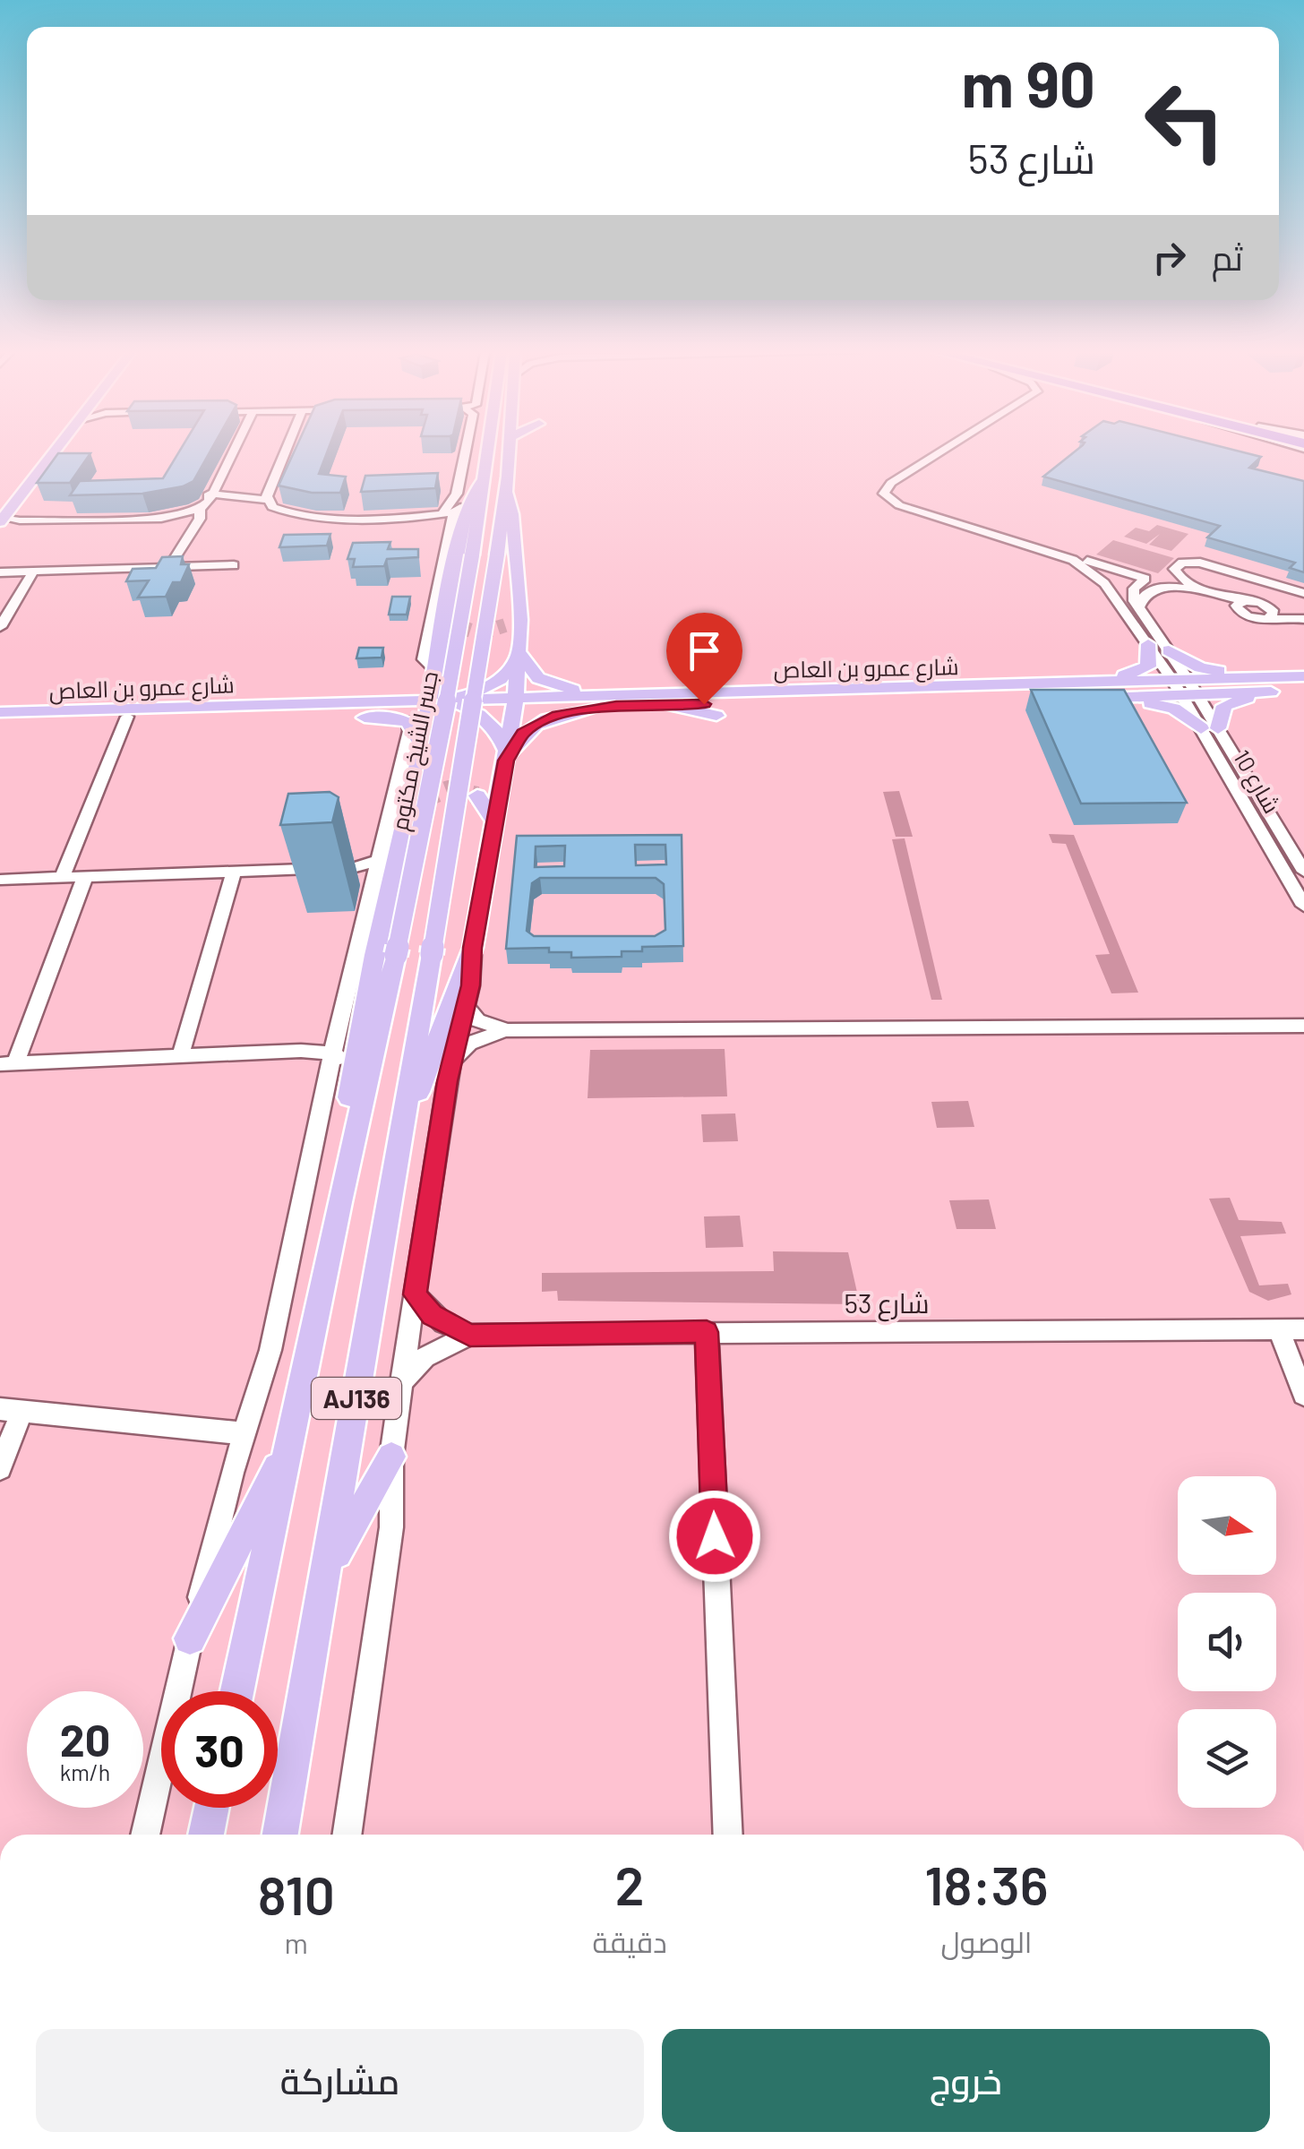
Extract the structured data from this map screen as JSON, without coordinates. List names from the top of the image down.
{
  "streets": {
    "main road": ["شارع عمرو بن العاص", "جسر الشيخ مكتوم", "AJ136"],
    "street": ["شارع 10", "شارع 53"]
  },
  "crossings": [
    ["شارع عمرو بن العاص", "شارع 10"],
    ["جسر الشيخ مكتوم", "AJ136"]
  ],
  "north": "right",
  "page": {
    "turn": ["90 m", "شارع 53"],
    "then": "ثم",
    "speed": "20 km/h",
    "limit": "30",
    "eta": [
      "18:36",
      "الوصول",
      "2",
      "دقيقة",
      "810",
      "m"
    ],
    "buttons": ["خروج", "مشاركة"]
  }
}
